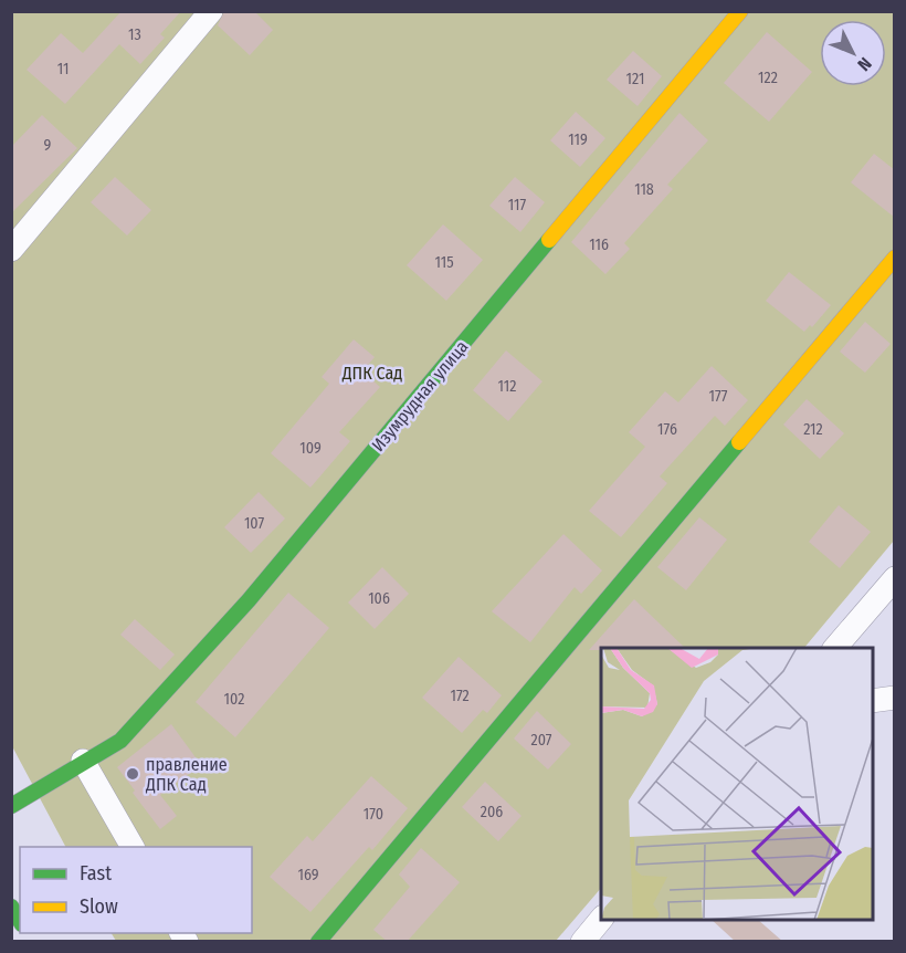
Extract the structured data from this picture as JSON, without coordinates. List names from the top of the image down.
{
  "streets": {
    "street": ["Изумрудная улица"]
  },
  "parks": ["ДПК Сад"],
  "places": ["правление ДПК Сад"],
  "house_numbers": [
    "13",
    "11",
    "122",
    "121",
    "119",
    "9",
    "118",
    "117",
    "116",
    "115",
    "112",
    "177",
    "176",
    "212",
    "109",
    "107",
    "106",
    "172",
    "102",
    "207",
    "206",
    "170",
    "169"
  ],
  "legend": ["Fast", "Slow"],
  "north": "bottom right"
}
